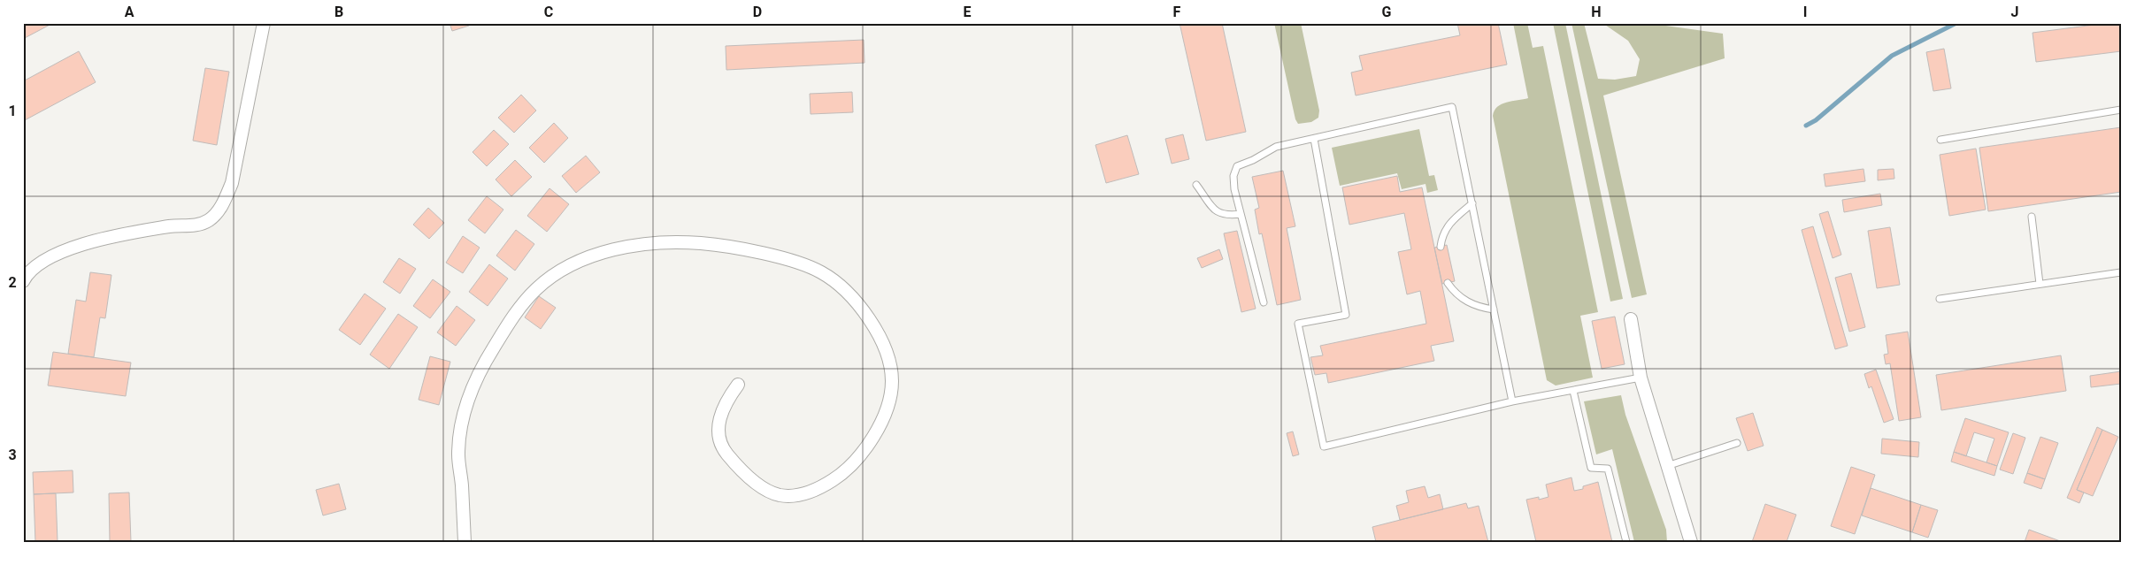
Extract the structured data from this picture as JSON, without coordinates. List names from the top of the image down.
{
  "grid": {
    "columns": [
      "A",
      "B",
      "C",
      "D",
      "E",
      "F",
      "G",
      "H",
      "I",
      "J"
    ],
    "rows": ["1", "2", "3"]
  }
}
